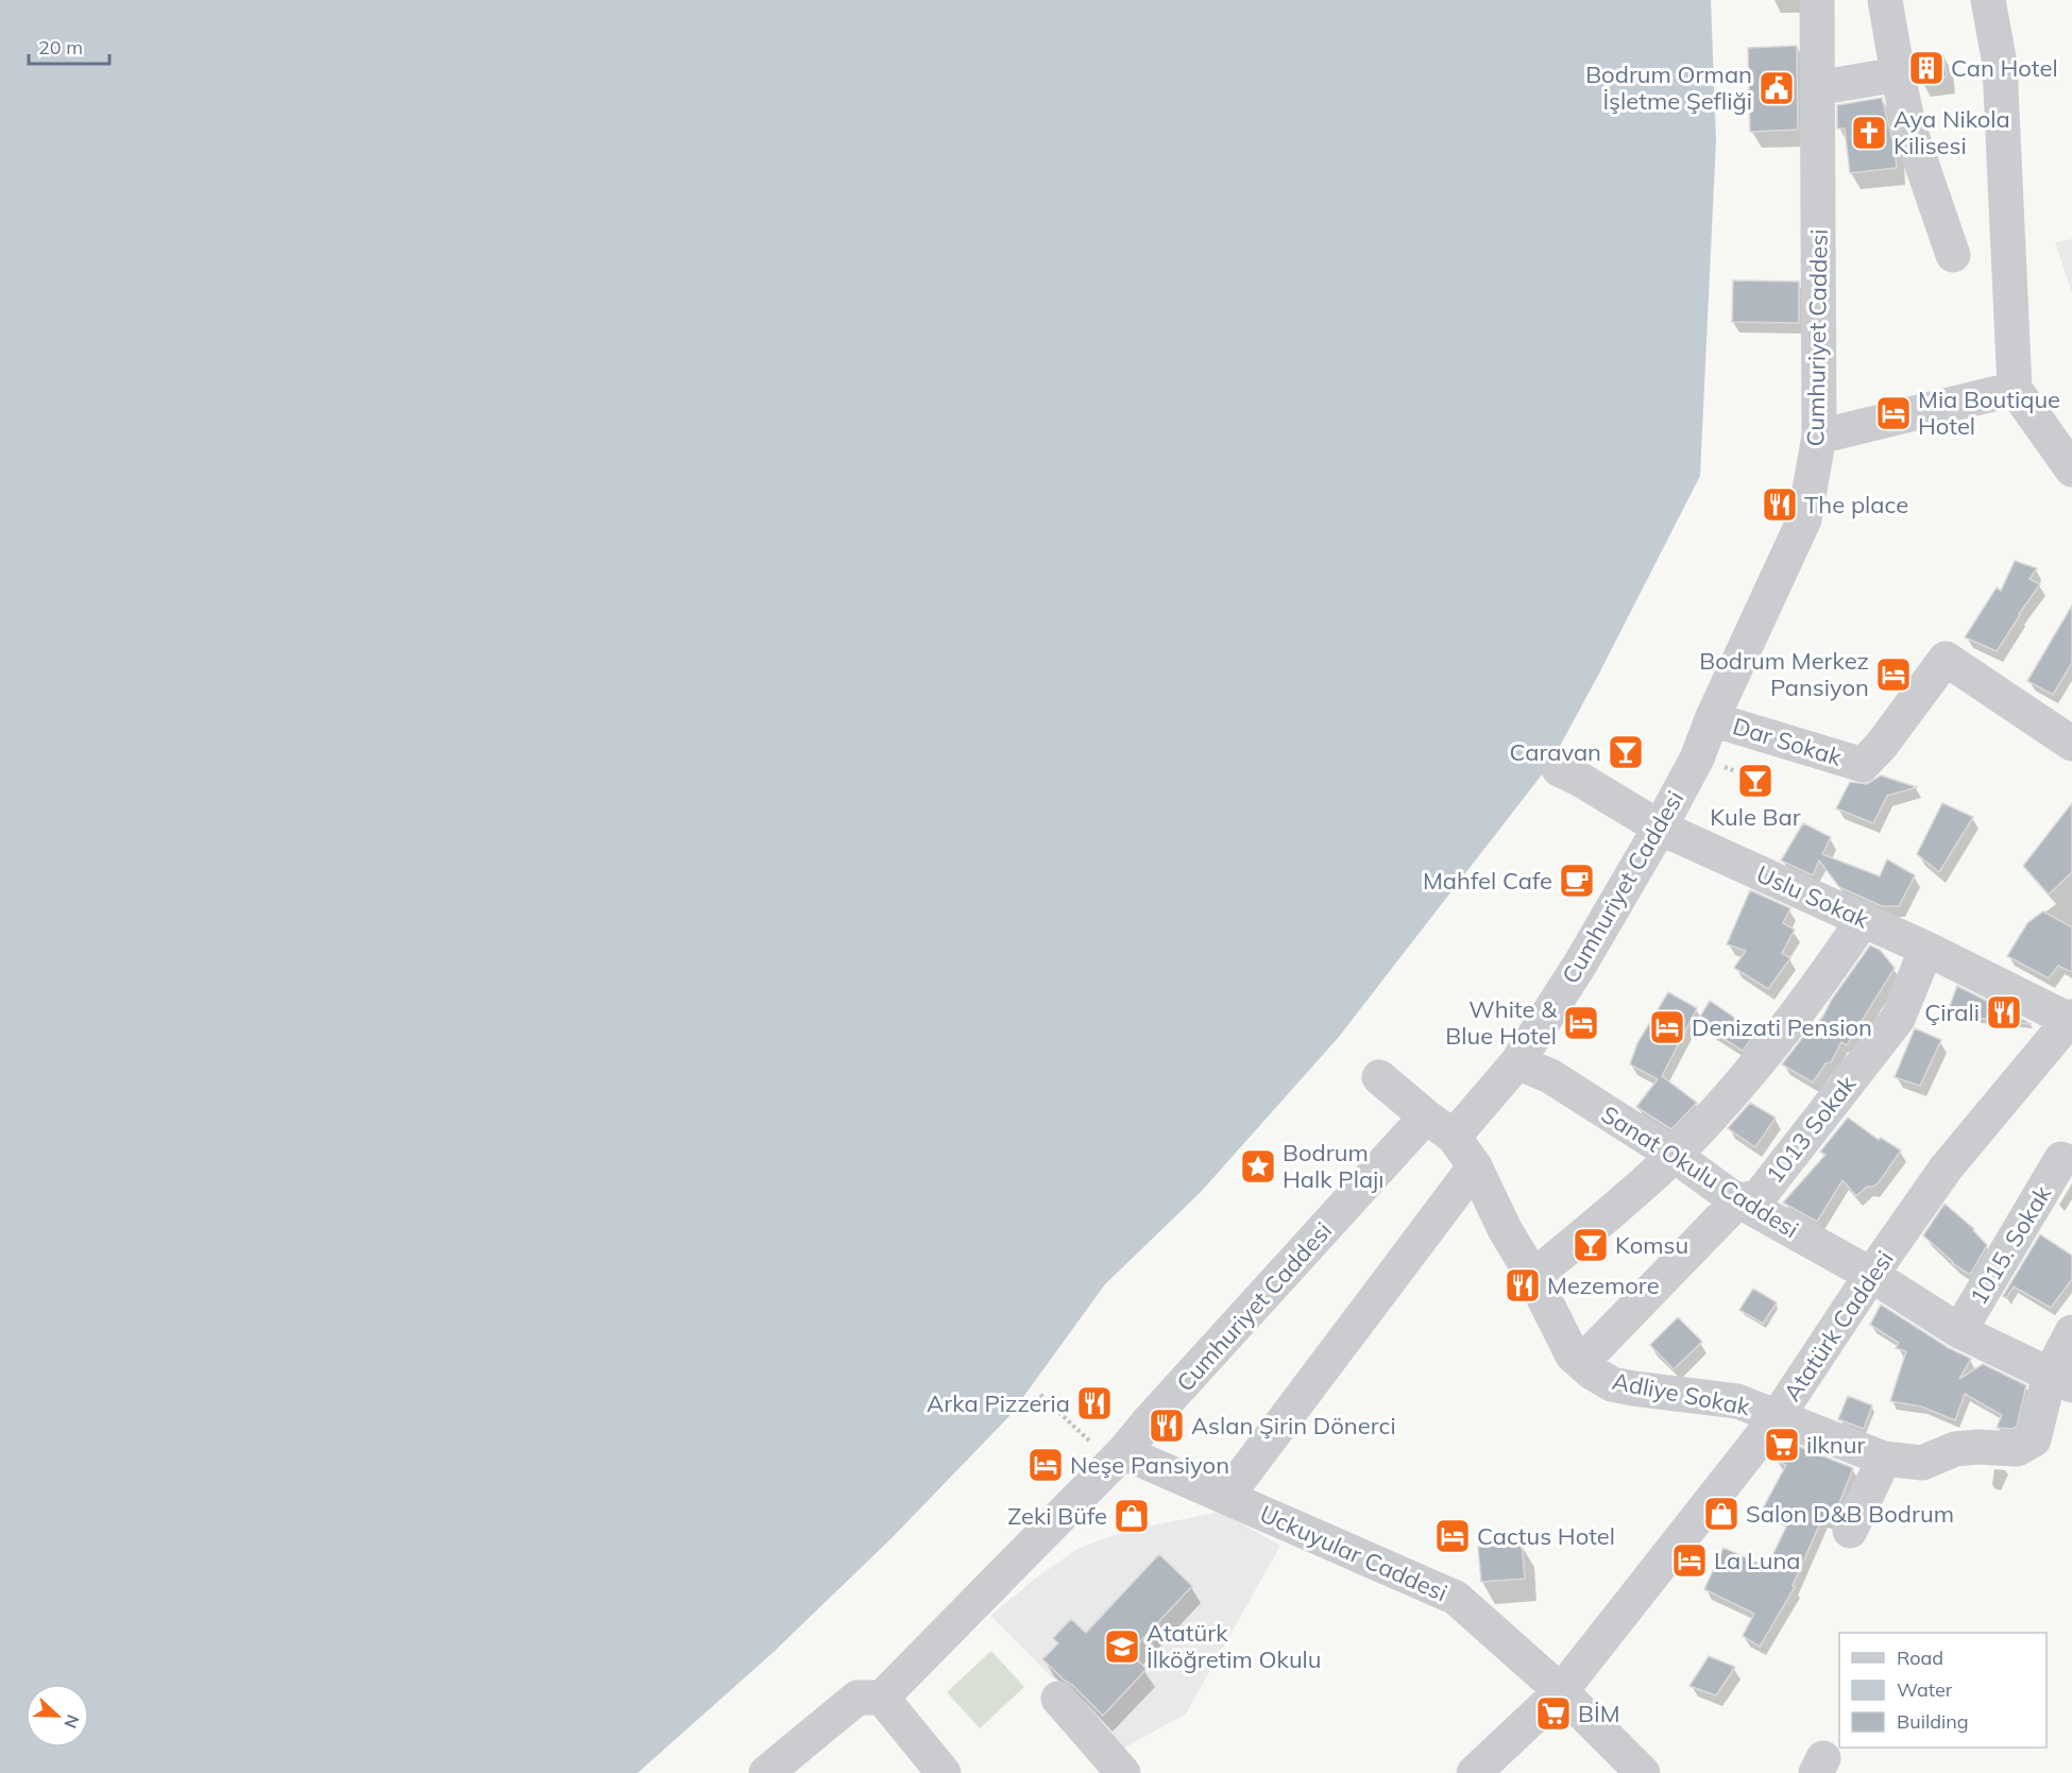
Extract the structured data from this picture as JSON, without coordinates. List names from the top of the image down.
{
  "streets": {
    "street": [
      "Cumhuriyet Caddesi",
      "Dar Sokak",
      "Uslu Sokak",
      "1013 Sokak",
      "Sanat Okulu Caddesi",
      "1015. Sokak",
      "Atatürk Caddesi",
      "Adliye Sokak",
      "Uckuyular Caddesi"
    ]
  },
  "crossings": [
    ["Cumhuriyet Caddesi", "Dar Sokak"],
    ["Cumhuriyet Caddesi", "Uslu Sokak"],
    ["Cumhuriyet Caddesi", "Sanat Okulu Caddesi"],
    ["Cumhuriyet Caddesi", "Adliye Sokak"],
    ["Cumhuriyet Caddesi", "Uckuyular Caddesi"],
    ["Uslu Sokak", "1013 Sokak"],
    ["Uslu Sokak", "Atatürk Caddesi"],
    ["1013 Sokak", "Sanat Okulu Caddesi"],
    ["1013 Sokak", "Adliye Sokak"],
    ["Sanat Okulu Caddesi", "1015. Sokak"],
    ["Sanat Okulu Caddesi", "Atatürk Caddesi"],
    ["Sanat Okulu Caddesi", "Adliye Sokak"],
    ["Atatürk Caddesi", "Adliye Sokak"],
    ["Atatürk Caddesi", "Uckuyular Caddesi"]
  ],
  "places": {
    "building": ["Can Hotel"],
    "public building": ["Bodrum Orman İşletme Şefliği"],
    "church": ["Aya Nikola Kilisesi"],
    "hotel": [
      "Mia Boutique Hotel",
      "Bodrum Merkez Pansiyon",
      "White & Blue Hotel",
      "Denizati Pension",
      "Neşe Pansiyon",
      "Cactus Hotel",
      "La Luna"
    ],
    "restaurant": [
      "The place",
      "Çirali",
      "Mezemore",
      "Arka Pizzeria",
      "Aslan Şirin Dönerci"
    ],
    "bar": ["Caravan", "Kule Bar", "Komsu"],
    "cafe": ["Mahfel Cafe"],
    "place": ["Bodrum Halk Plajı"],
    "supermarket": ["ilknur", "BİM"],
    "shop": ["Salon D&B Bodrum", "Zeki Büfe"],
    "school or university": ["Atatürk İlköğretim Okulu"]
  },
  "legend": ["Road", "Water", "Building"],
  "scale_bar": "20 m",
  "north": "right"
}
